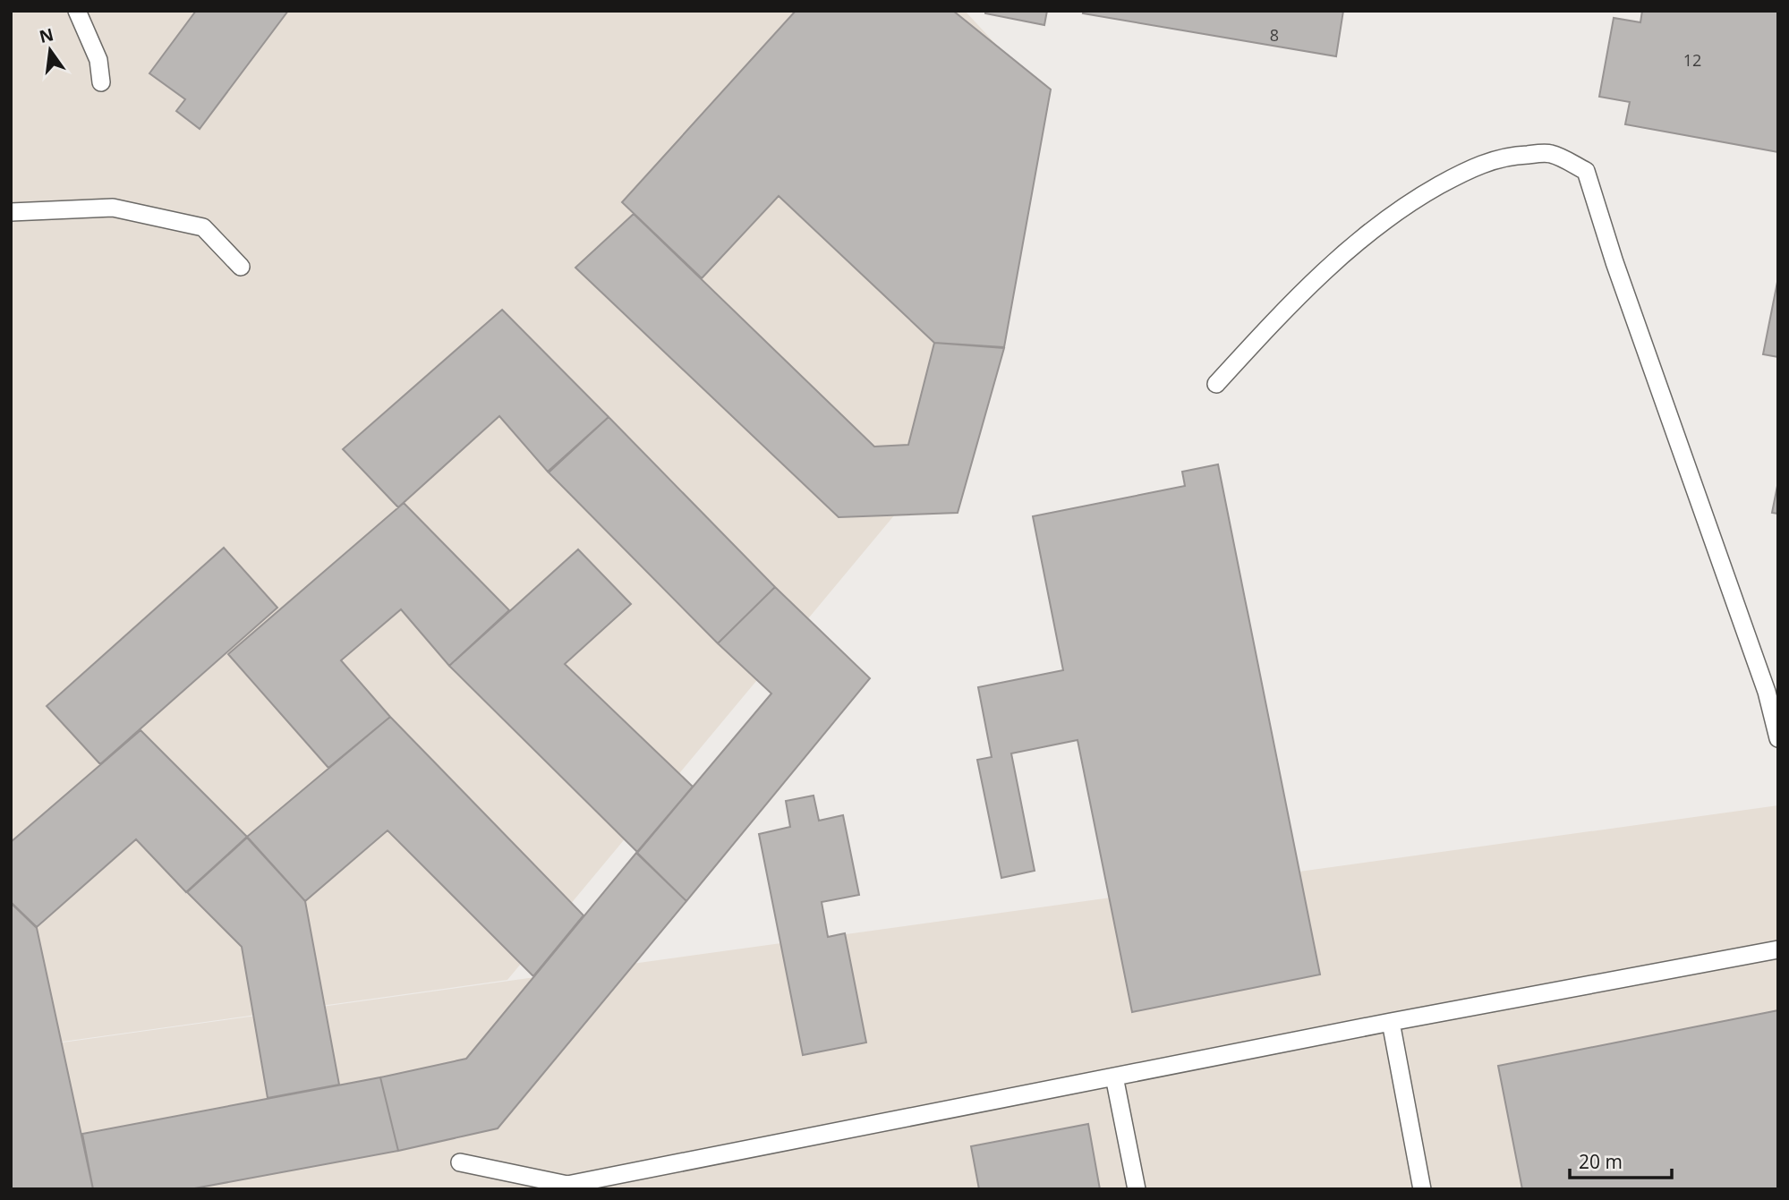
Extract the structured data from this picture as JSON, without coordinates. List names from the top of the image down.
{
  "house_numbers": ["8", "12"],
  "scale_bar": "20 m",
  "north": "top"
}
